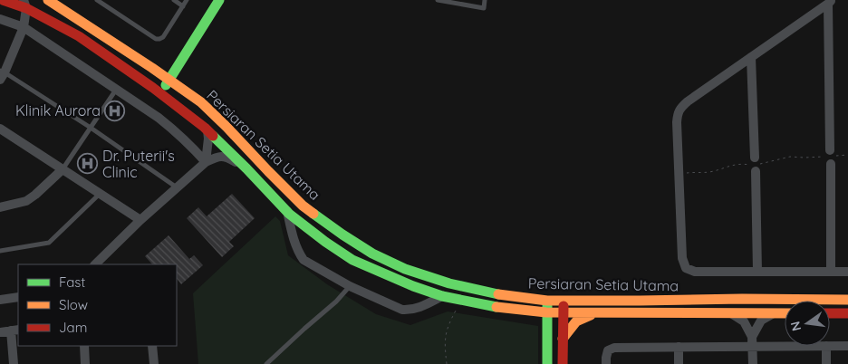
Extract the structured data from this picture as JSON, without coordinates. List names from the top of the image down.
{
  "streets": {
    "street": ["Persiaran Setia Utama"]
  },
  "places": {
    "hospital": ["Klinik Aurora", "Dr. Puterii's Clinic"]
  },
  "legend": ["Fast", "Slow", "Jam"],
  "north": "left"
}
